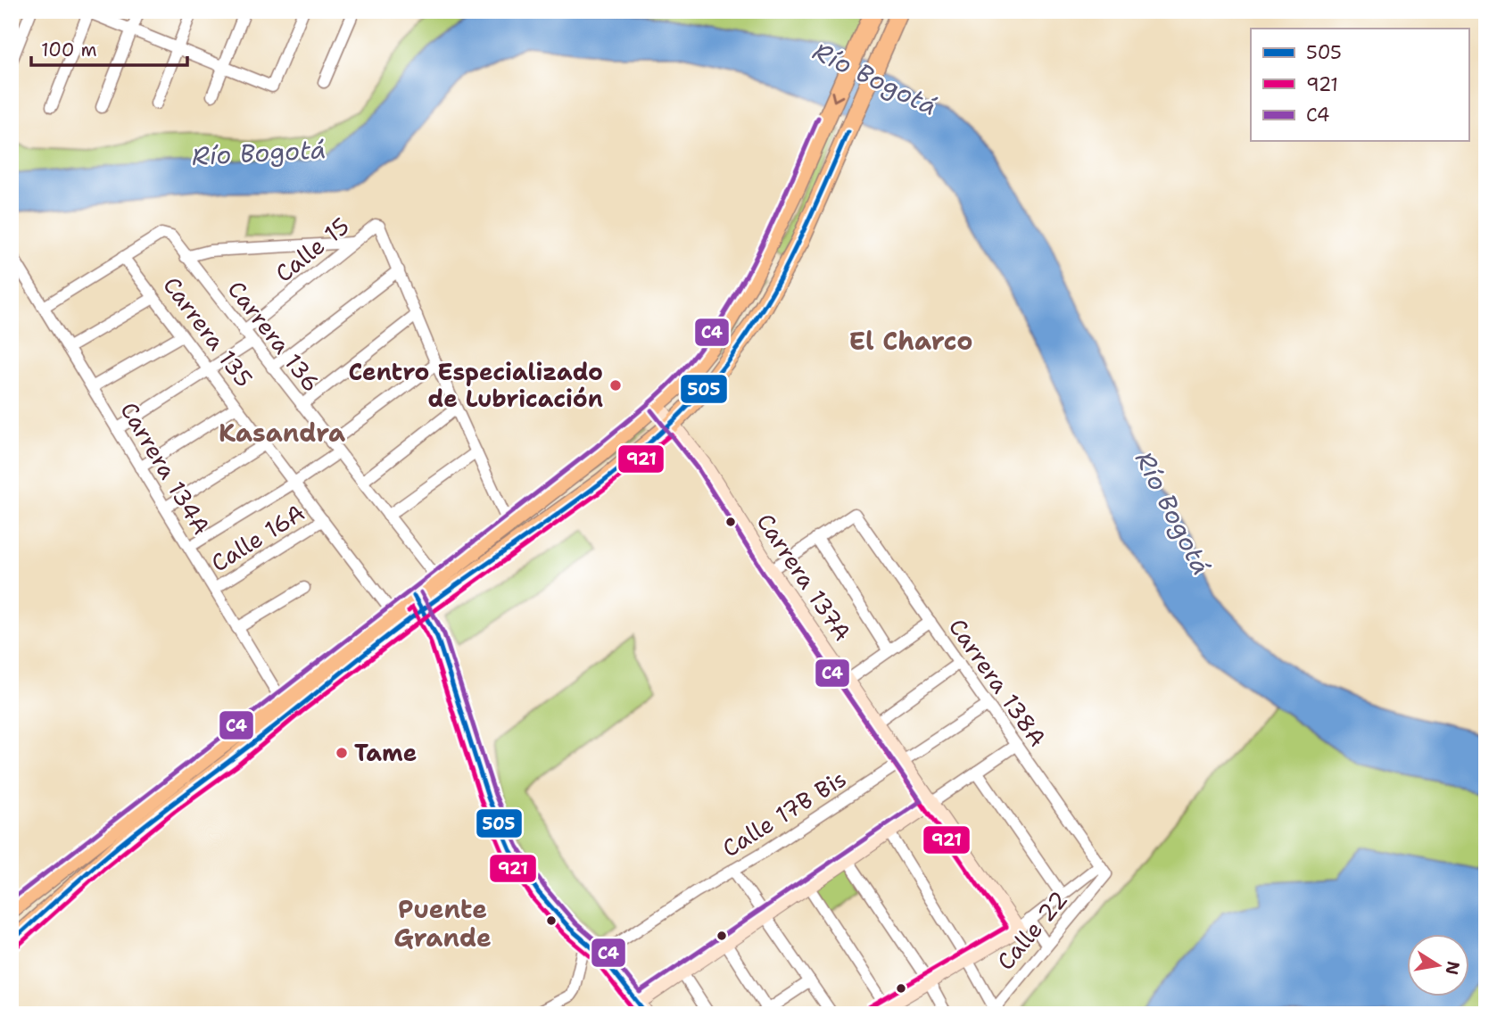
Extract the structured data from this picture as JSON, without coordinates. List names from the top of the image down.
{
  "streets": {
    "street": [
      "Calle 15",
      "Carrera 135",
      "Carrera 136",
      "Carrera 134A",
      "Calle 16A",
      "Carrera 137A",
      "Carrera 138A",
      "Calle 17B Bis",
      "Calle 22"
    ]
  },
  "crossings": [
    ["Calle 15", "Carrera 136"],
    ["Carrera 135", "Carrera 136"],
    ["Carrera 135", "Calle 16A"],
    ["Carrera 134A", "Calle 16A"],
    ["Carrera 137A", "Calle 17B Bis"],
    ["Carrera 138A", "Calle 17B Bis"],
    ["Carrera 138A", "Calle 22"]
  ],
  "districts": ["El Charco", "Kasandra", "Puente Grande"],
  "water": ["Río Bogotá"],
  "places": ["Centro Especializado de Lubricación", "Tame"],
  "lines": ["transit line C4", "transit line 505", "transit line 921"],
  "legend": ["505", "921", "C4"],
  "scale_bar": "100 m",
  "north": "right"
}
